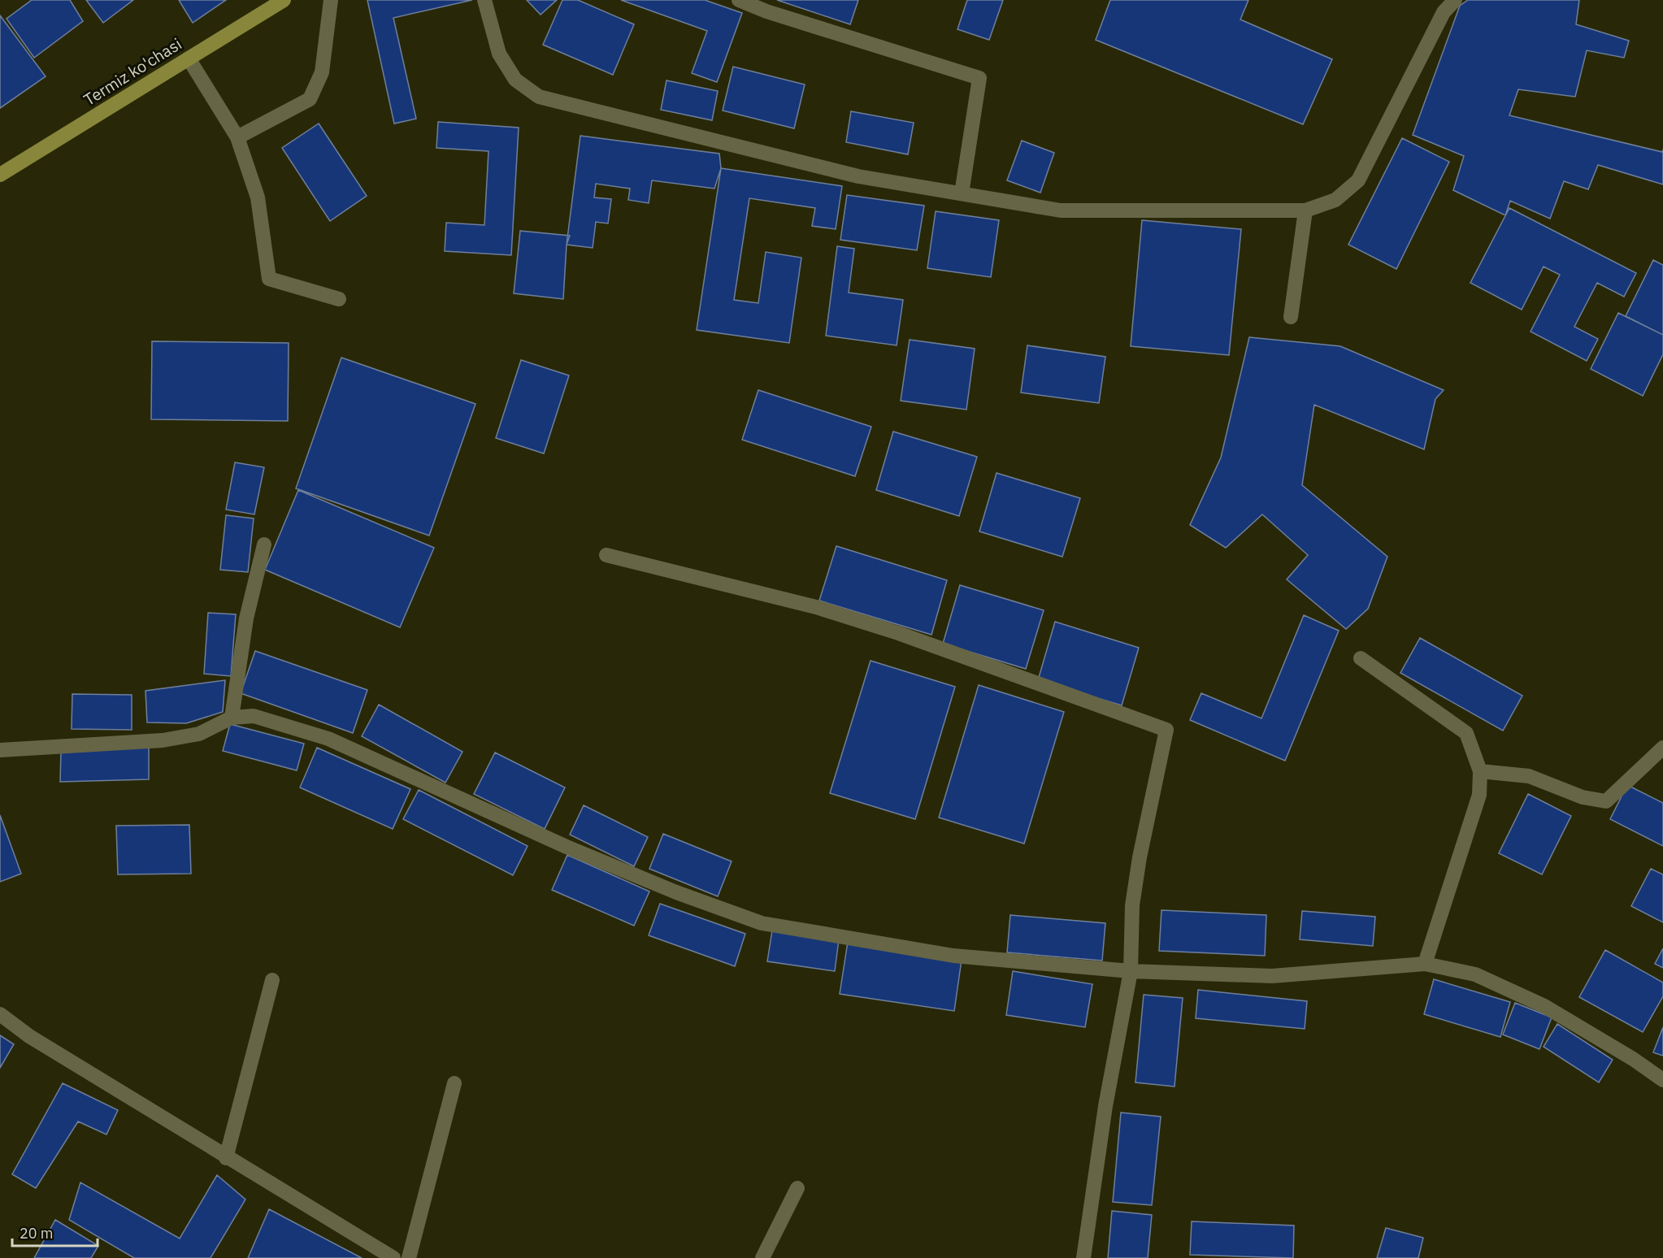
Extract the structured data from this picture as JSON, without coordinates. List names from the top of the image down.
{
  "streets": {
    "main road": ["Termiz ko'chasi"]
  },
  "scale_bar": "20 m"
}
